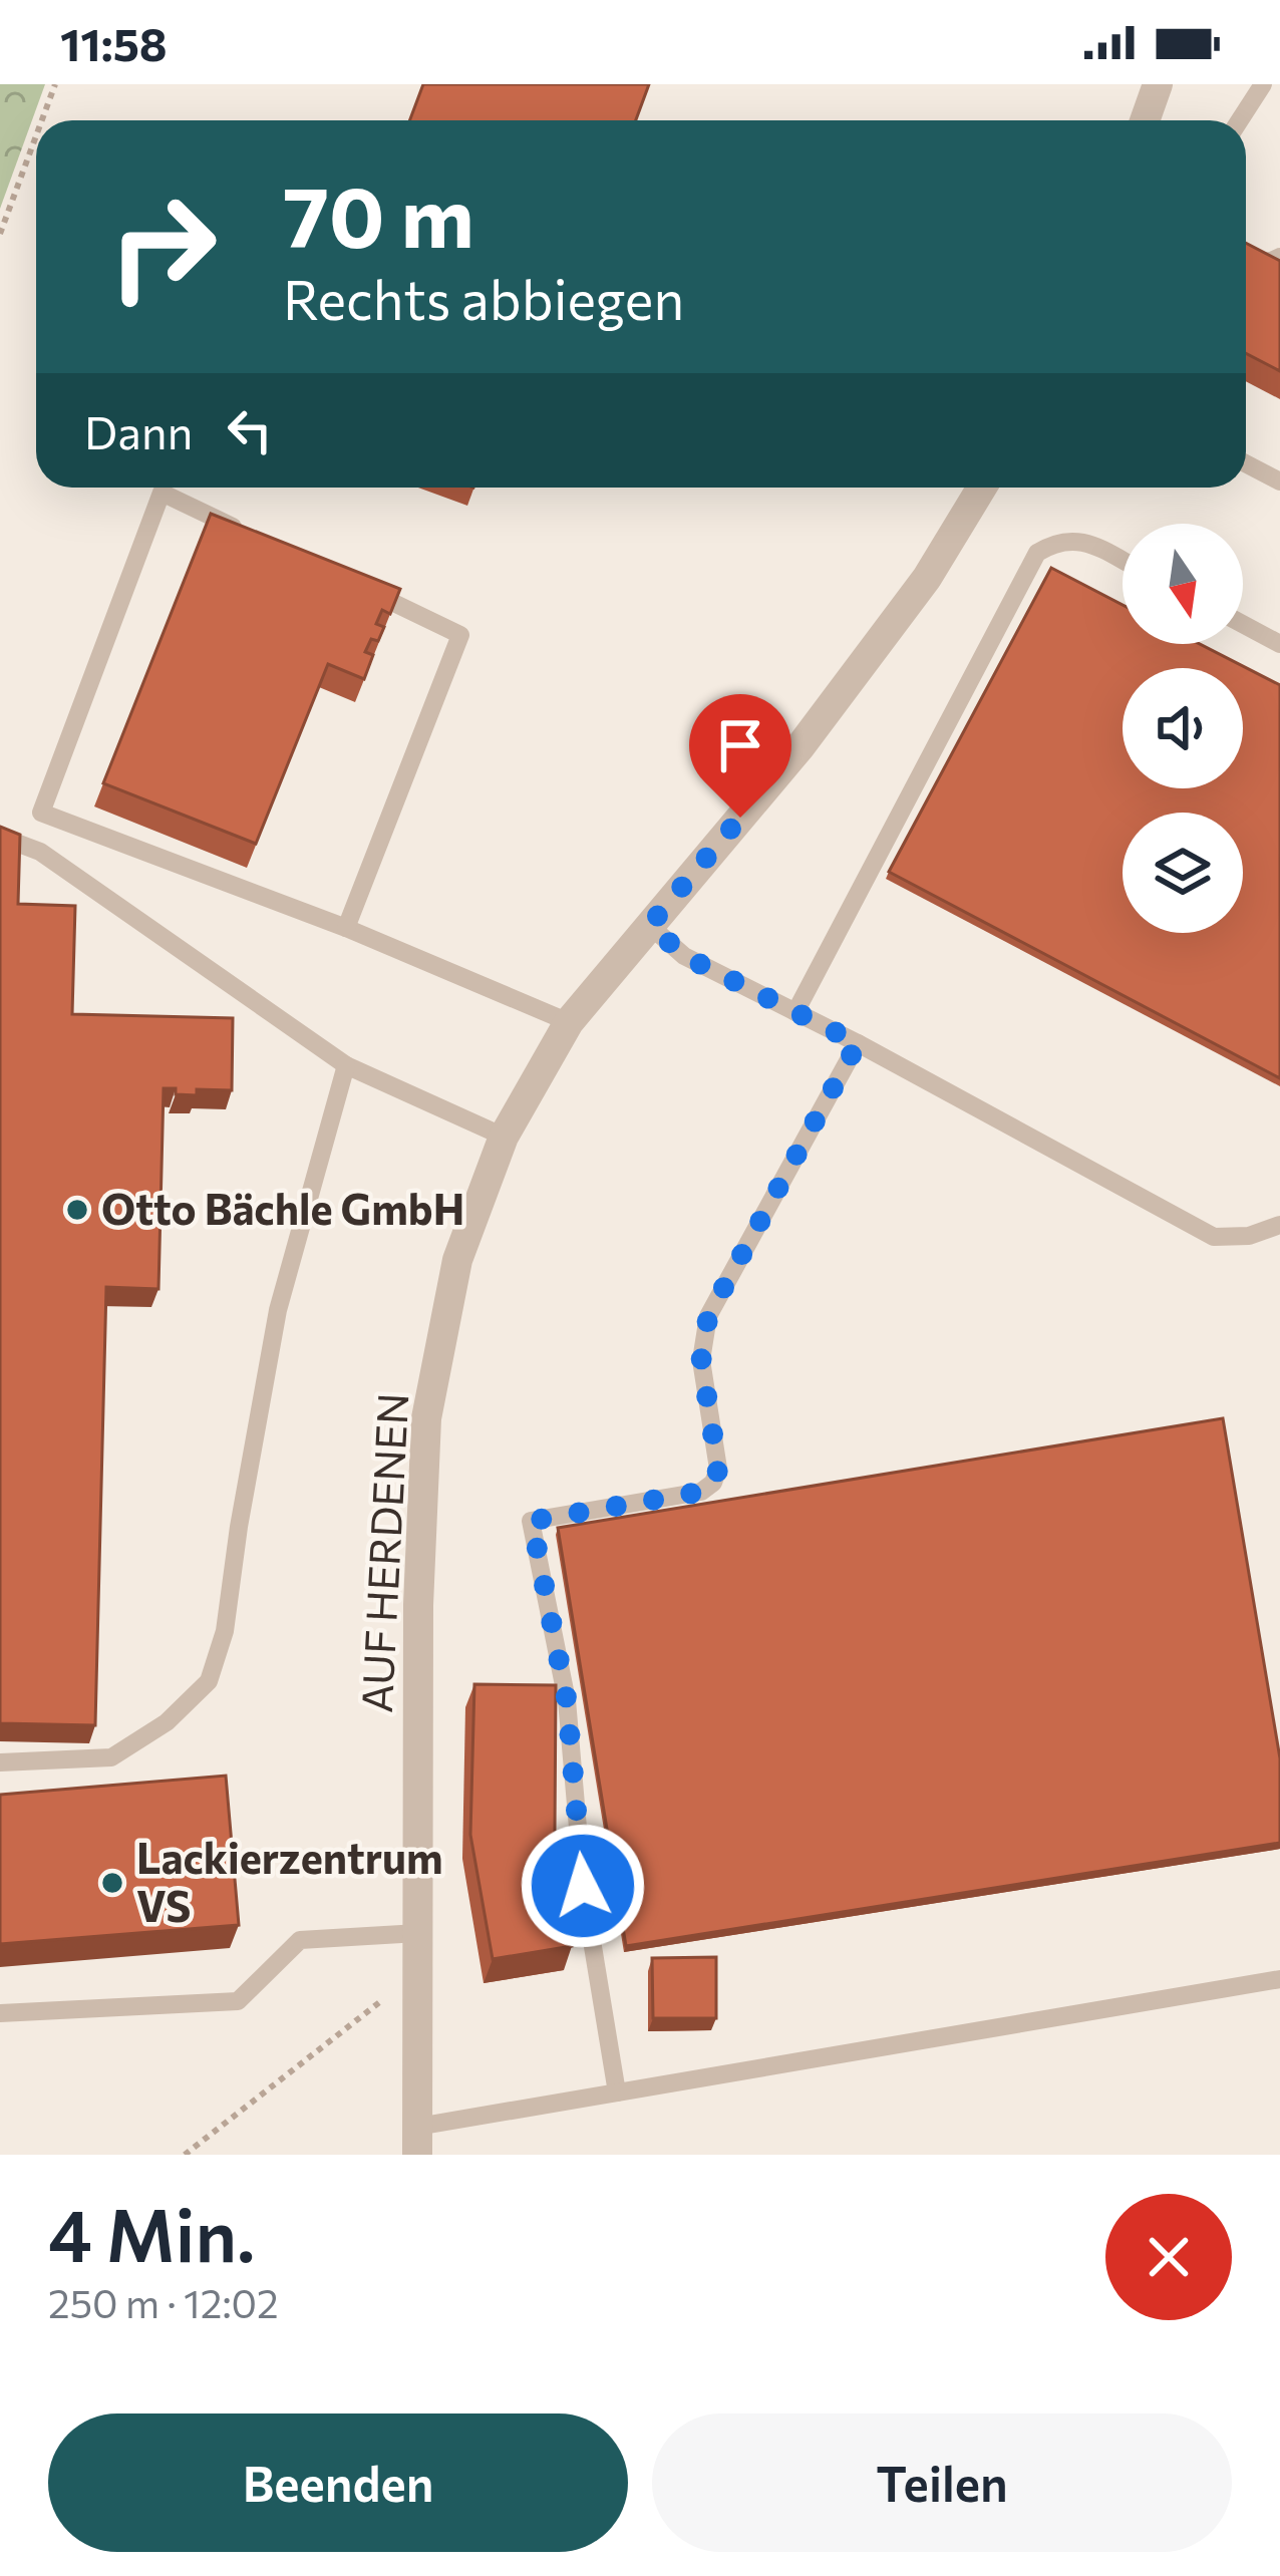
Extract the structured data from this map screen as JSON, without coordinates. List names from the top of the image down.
{
  "streets": {
    "street": ["AUF HERDENEN"]
  },
  "places": ["Otto Bächle GmbH", "Lackierzentrum VS"],
  "north": "bottom",
  "page": {
    "status": "11:58",
    "turn": ["70 m", "Rechts abbiegen"],
    "then": "Dann",
    "heading": ["4 Min.", "250 m · 12:02"],
    "buttons": ["Beenden", "Teilen"]
  }
}
